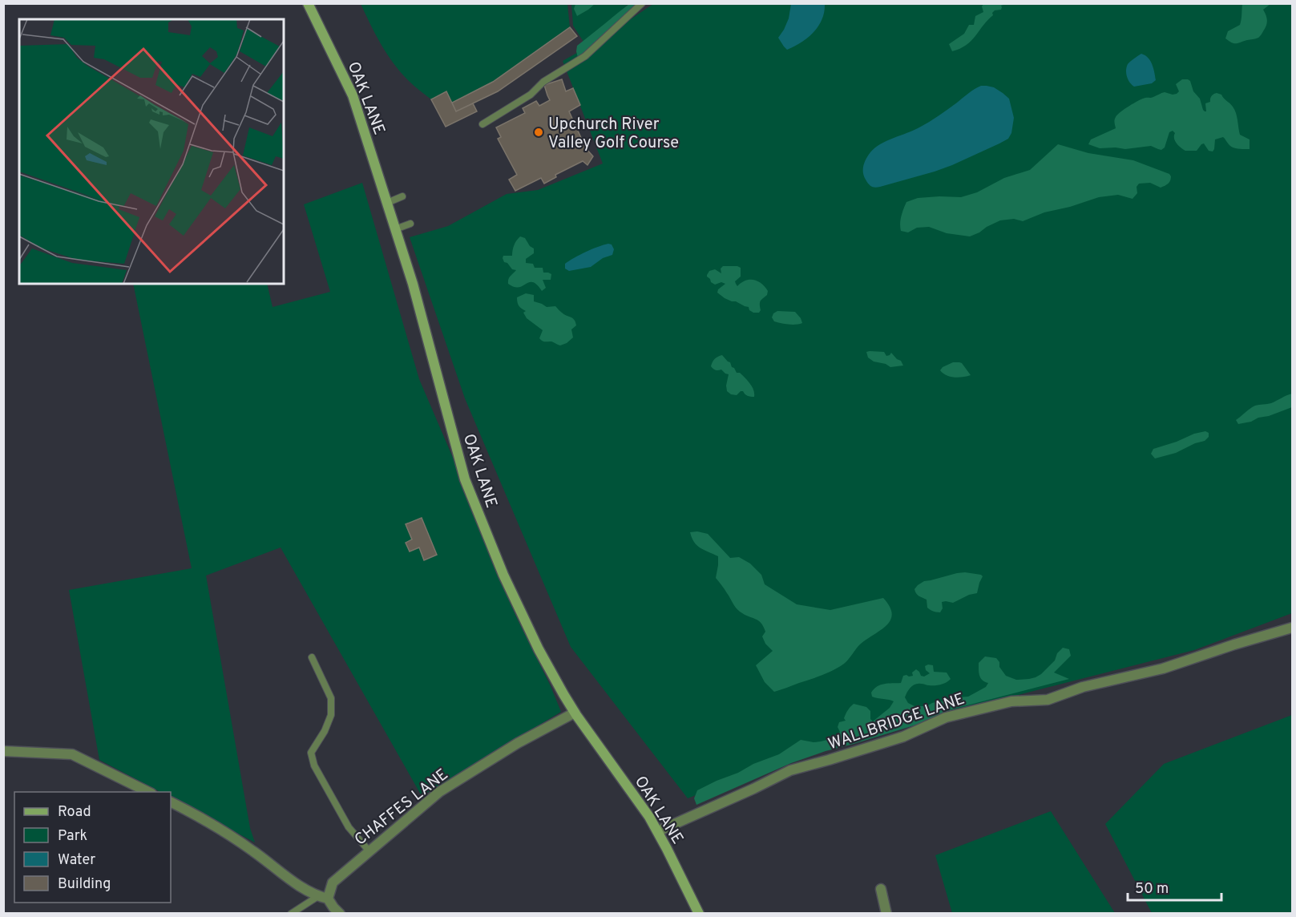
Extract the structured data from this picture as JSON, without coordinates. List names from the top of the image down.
{
  "streets": {
    "street": ["OAK LANE", "WALLBRIDGE LANE", "CHAFFES LANE"]
  },
  "crossings": [
    ["OAK LANE", "WALLBRIDGE LANE"],
    ["OAK LANE", "CHAFFES LANE"]
  ],
  "places": ["Upchurch River Valley Golf Course"],
  "legend": [
    "Road",
    "Park",
    "Water",
    "Building"
  ],
  "scale_bar": "50 m"
}
